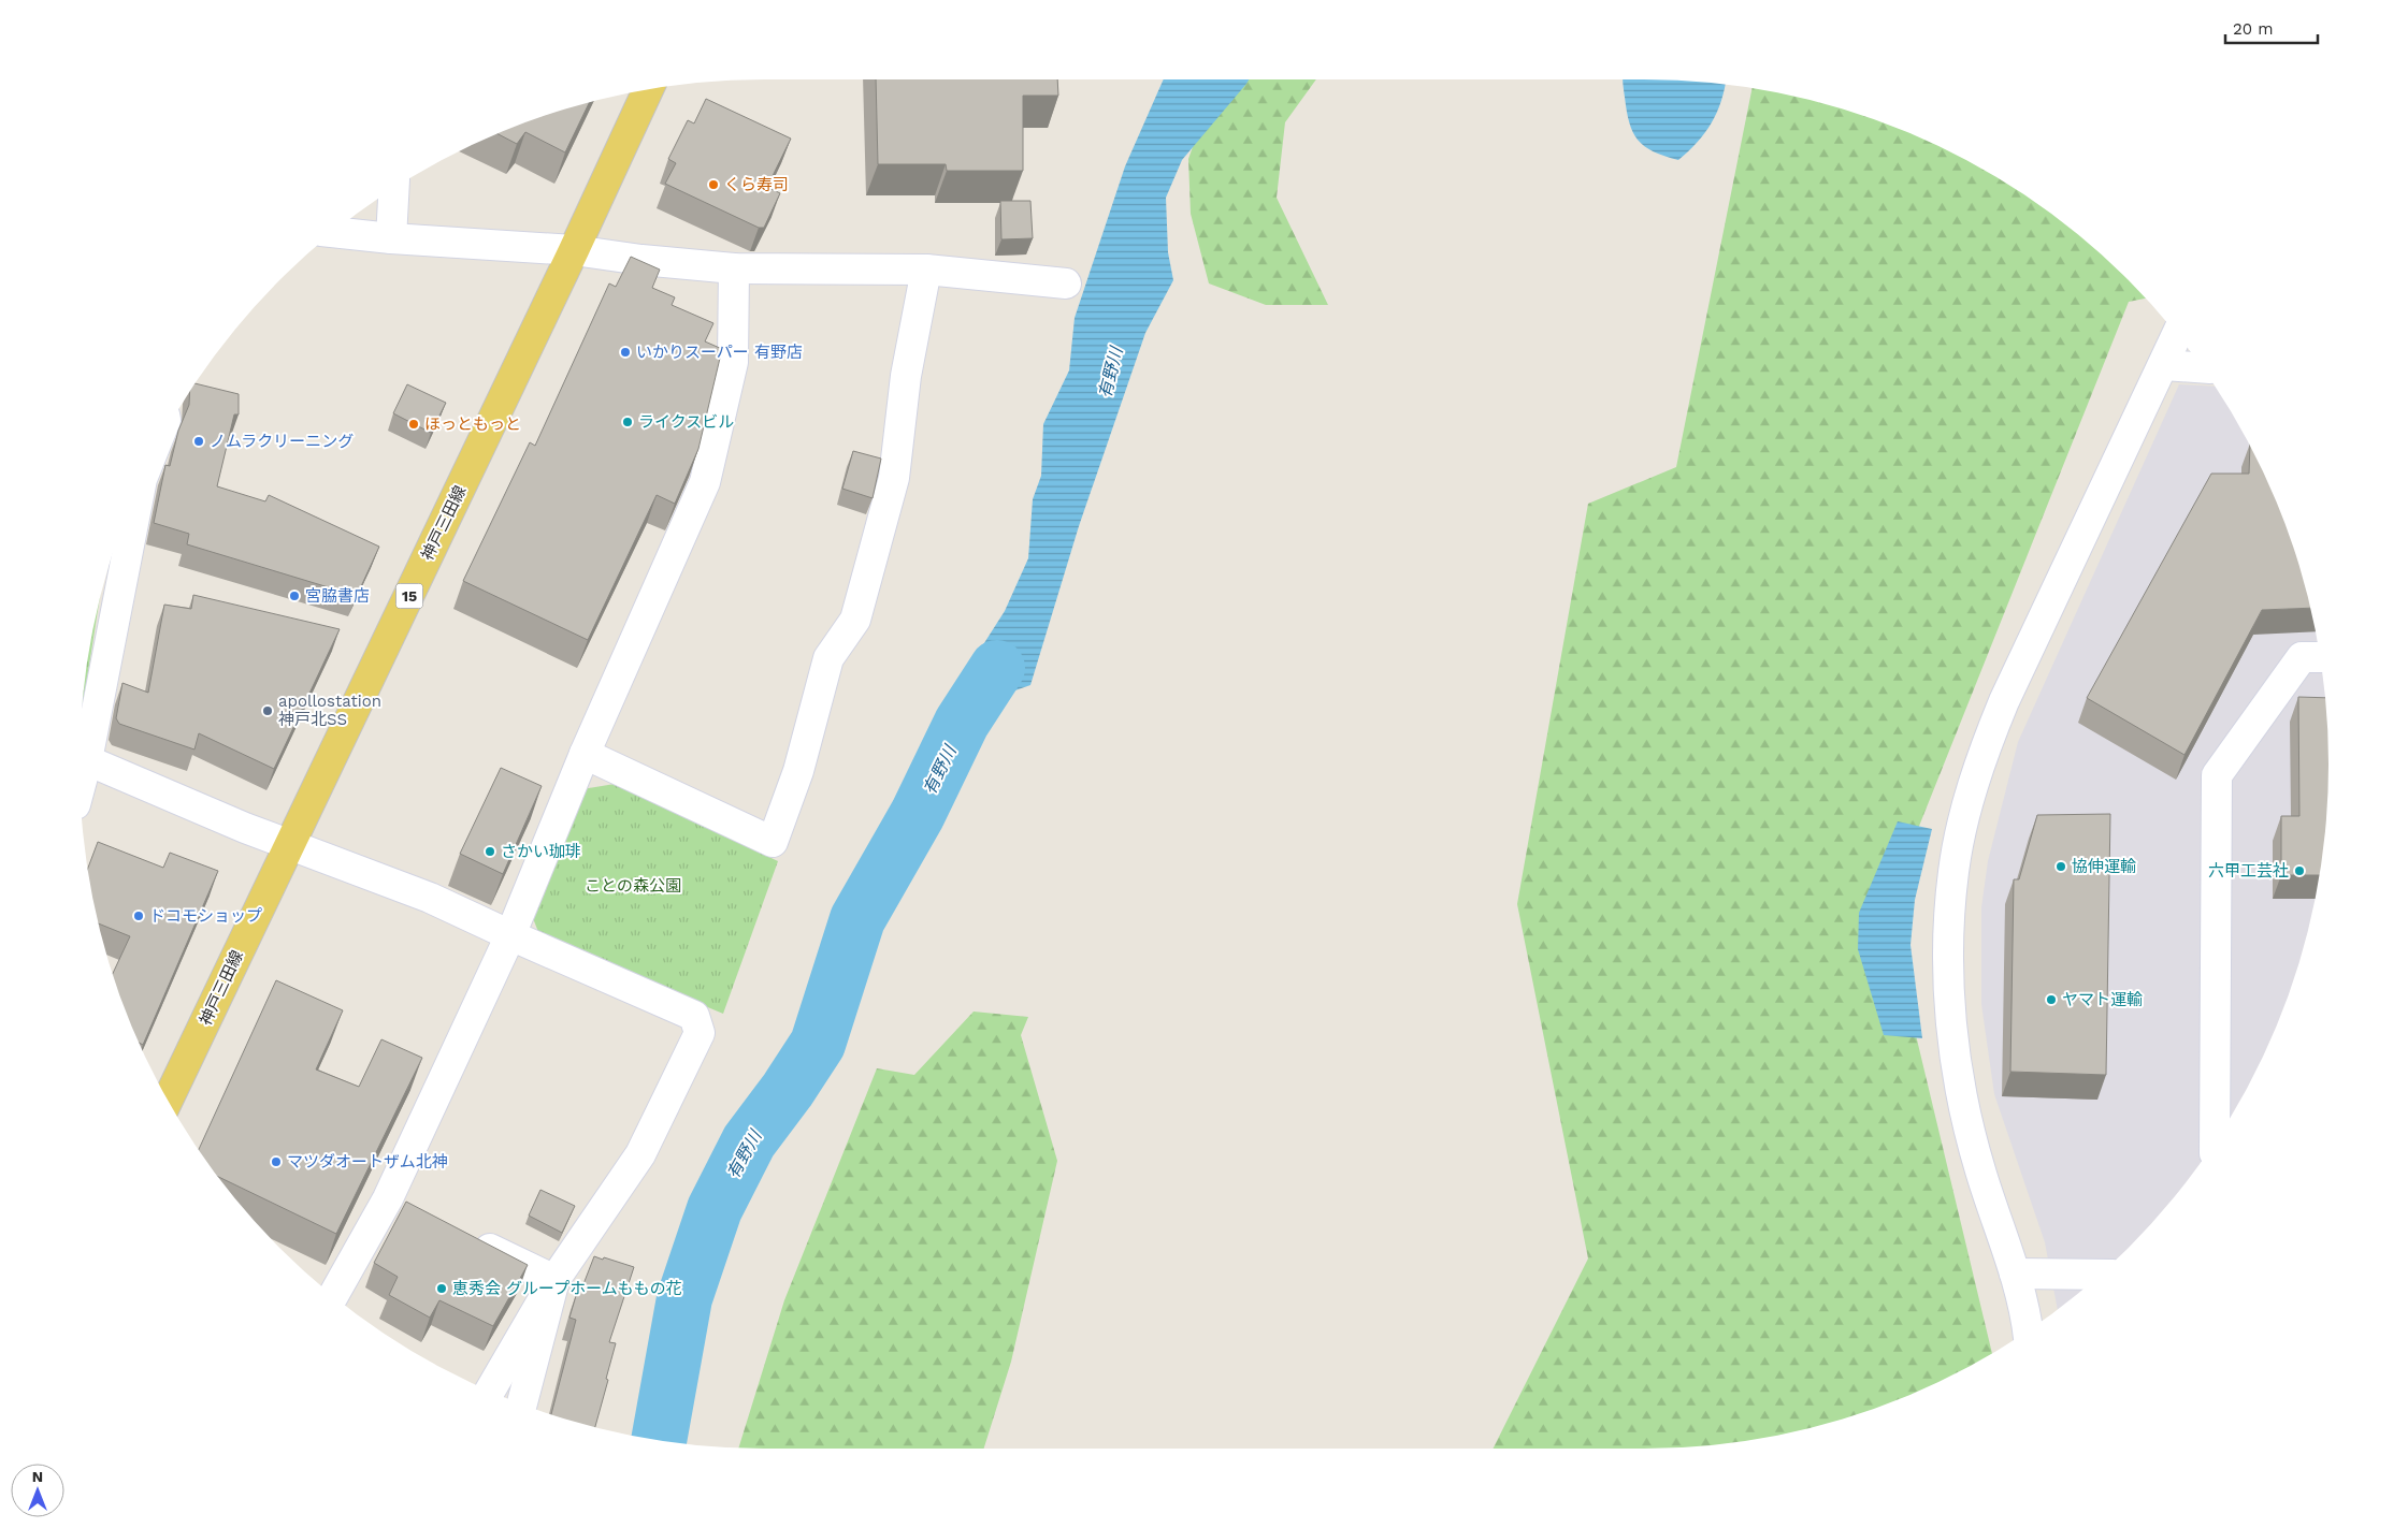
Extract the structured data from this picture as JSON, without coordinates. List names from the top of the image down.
{
  "streets": {
    "main road": ["神戸三田線", "15"]
  },
  "water": ["有野川"],
  "parks": ["ことの森公園"],
  "places": [
    "くら寿司",
    "いかりスーパー 有野店",
    "ライクスビル",
    "ほっともっと",
    "ノムラクリーニング",
    "宮脇書店",
    "apollostation 神戸北SS",
    "さかい珈琲",
    "協伸運輸",
    "六甲工芸社",
    "ドコモショップ",
    "ヤマト運輸",
    "マツダオートザム北神",
    "恵秀会 グループホームももの花"
  ],
  "scale_bar": "20 m",
  "north": "top"
}
